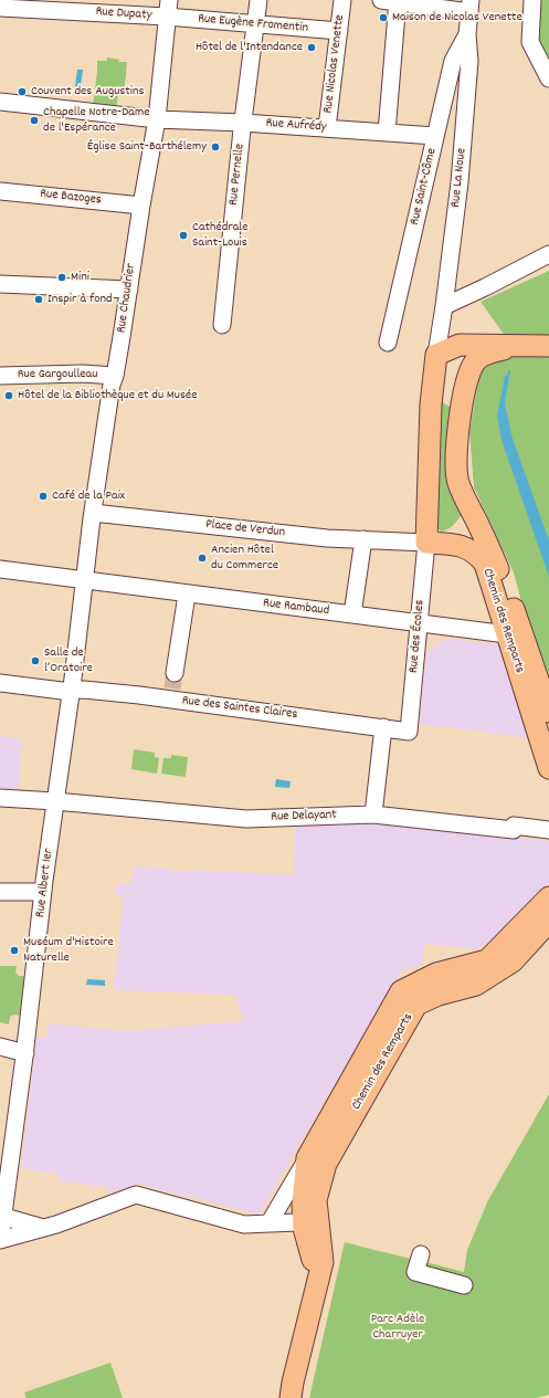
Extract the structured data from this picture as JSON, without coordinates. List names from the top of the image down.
{
  "streets": {
    "main road": ["Chemin des Remparts"],
    "street": [
      "Rue Dupaty",
      "Rue Eugène Fromentin",
      "Rue Nicolas Venette",
      "Rue Aufrédy",
      "Rue Pernelle",
      "Rue La Noue",
      "Rue Saint-Côme",
      "Rue Bazoges",
      "Rue Chaudrier",
      "Rue Gargoulleau",
      "Place de Verdun",
      "Rue Rambaud",
      "Rue des Écoles",
      "Rue des Saintes Claires",
      "Rue Delayant",
      "Rue Albert 1er"
    ]
  },
  "crossings": [
    ["Rue Dupaty", "Rue Eugène Fromentin"],
    ["Rue Dupaty", "Rue Chaudrier"],
    ["Rue Eugène Fromentin", "Rue Nicolas Venette"],
    ["Rue Eugène Fromentin", "Rue Pernelle"],
    ["Rue Eugène Fromentin", "Rue Chaudrier"],
    ["Rue Nicolas Venette", "Rue Aufrédy"],
    ["Rue Aufrédy", "Rue Pernelle"],
    ["Rue Aufrédy", "Rue Saint-Côme"],
    ["Rue Aufrédy", "Rue Chaudrier"],
    ["Rue La Noue", "Rue Saint-Côme"],
    ["Rue Bazoges", "Rue Chaudrier"],
    ["Rue Chaudrier", "Rue Gargoulleau"],
    ["Rue Chaudrier", "Place de Verdun"],
    ["Rue Chaudrier", "Rue Rambaud"],
    ["Rue Chaudrier", "Rue Albert 1er"],
    ["Place de Verdun", "Chemin des Remparts"],
    ["Place de Verdun", "Rue des Écoles"],
    ["Rue Rambaud", "Chemin des Remparts"],
    ["Rue Rambaud", "Rue des Écoles"],
    ["Rue Rambaud", "Rue Albert 1er"],
    ["Chemin des Remparts", "Rue des Écoles"],
    ["Rue des Écoles", "Rue des Saintes Claires"],
    ["Rue des Saintes Claires", "Rue Albert 1er"],
    ["Rue Delayant", "Rue Albert 1er"]
  ],
  "parks": ["Parc Adèle Charruyer"],
  "places": [
    "Maison de Nicolas Venette",
    "Hôtel de l'Intendance",
    "Couvent des Augustins",
    "Chapelle Notre-Dame de l'Espérance",
    "Église Saint-Barthélemy",
    "Cathédrale Saint-Louis",
    "Mini",
    "Inspir à fond",
    "Hôtel de la Bibliothèque et du Musée",
    "Café de la Paix",
    "Ancien Hôtel du Commerce",
    "Salle de l’Oratoire",
    "Muséum d'Histoire Naturelle"
  ]
}
